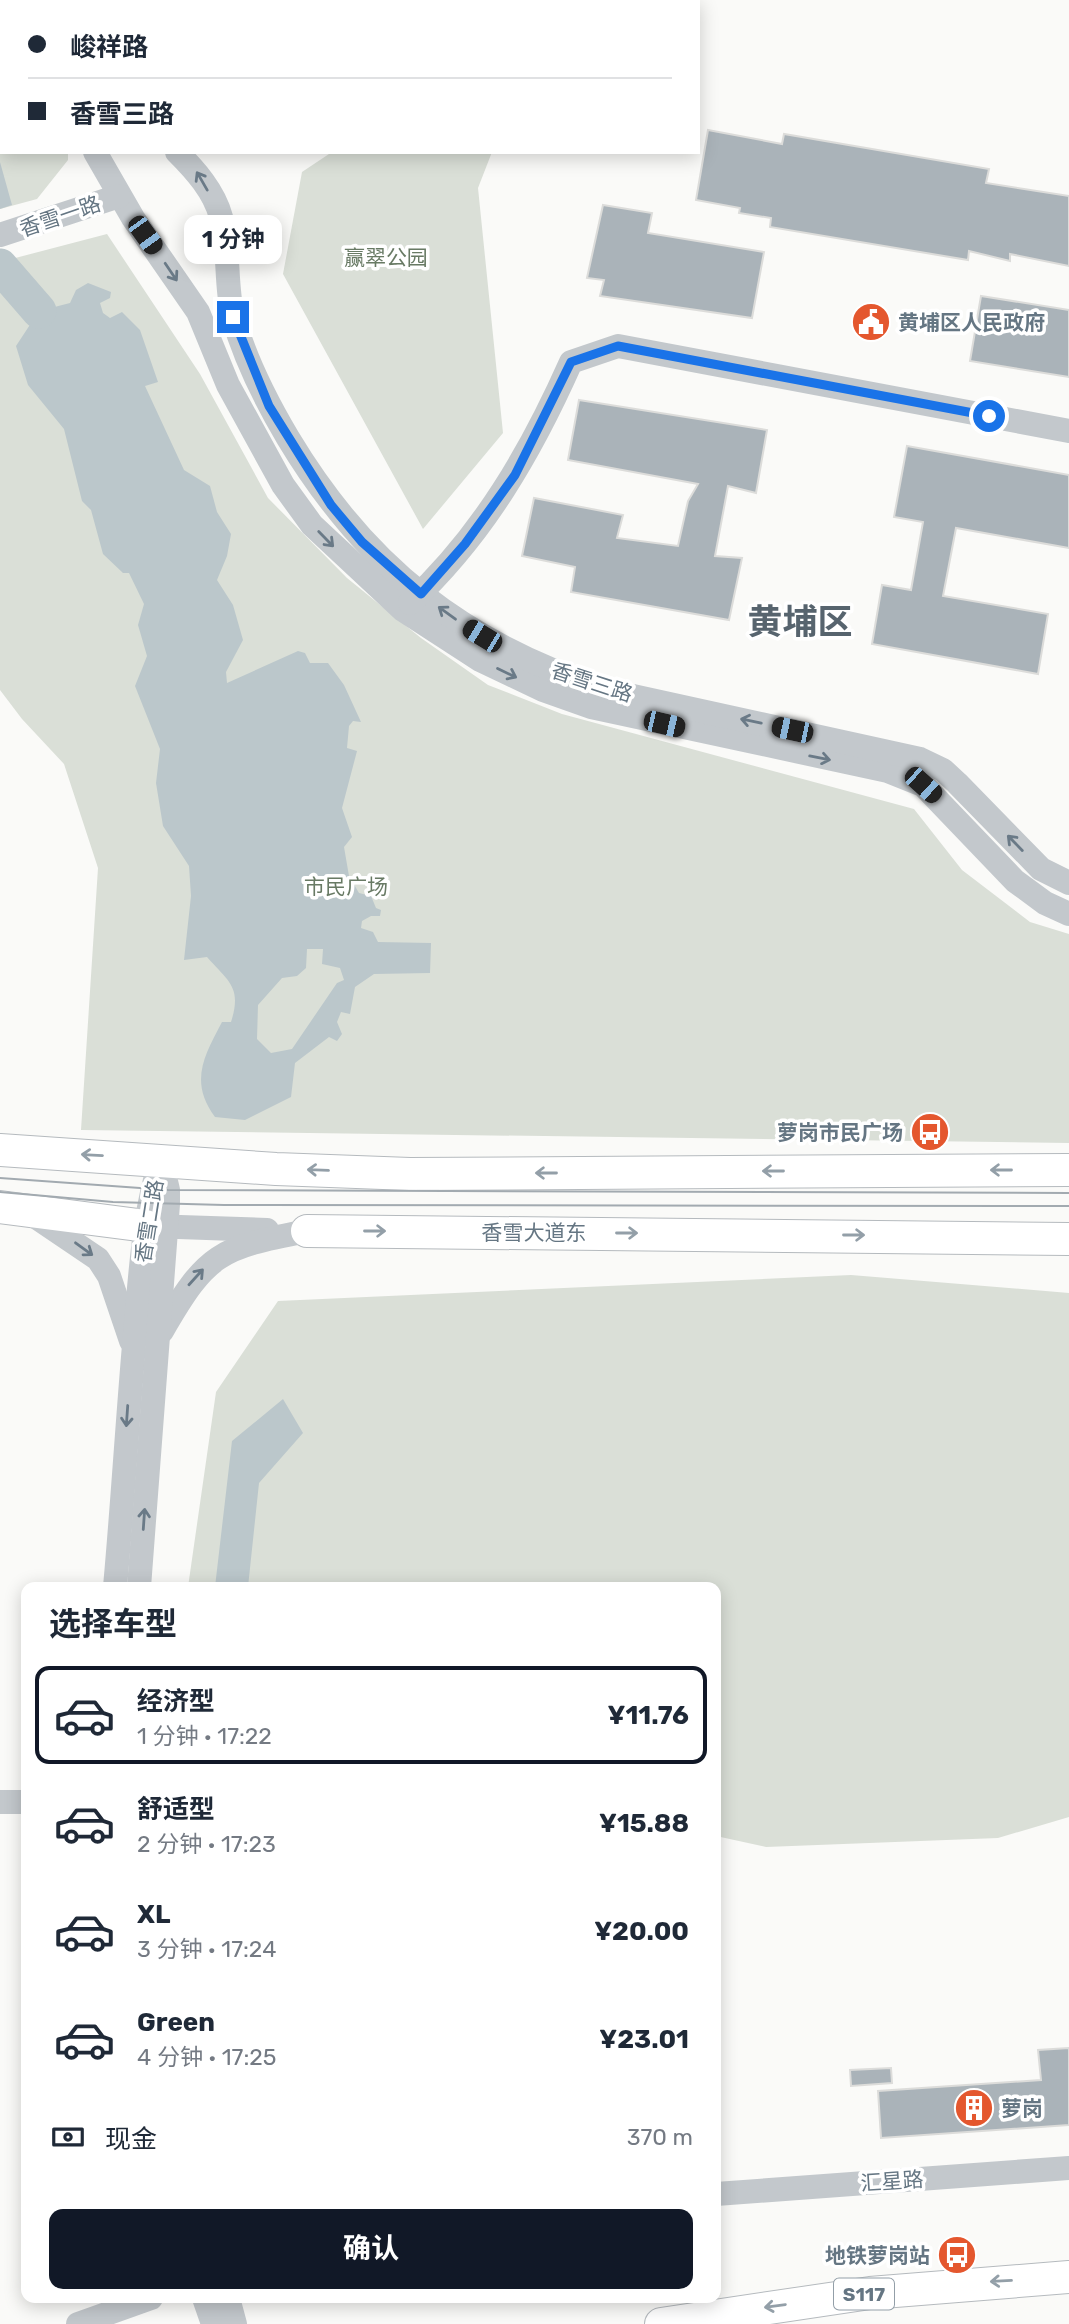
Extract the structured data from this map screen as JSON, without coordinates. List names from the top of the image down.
{
  "streets": {
    "main road": ["香雪大道东", "S117"],
    "street": [
      "香雪一路",
      "香雪三路",
      "香雪二路",
      "汇星路"
    ]
  },
  "crossings": [
    ["香雪一路", "香雪三路"],
    ["香雪二路", "香雪大道东"]
  ],
  "districts": ["黄埔区"],
  "parks": ["赢翠公园", "市民广场"],
  "places": {
    "public building": ["黄埔区人民政府"],
    "bus stop": ["萝岗市民广场", "地铁萝岗站"],
    "building": ["萝岗"]
  },
  "page": {
    "banner": ["峻祥路", "香雪三路"],
    "bubble": "1 分钟",
    "heading": "选择车型",
    "list": [
      {
        "name": "经济型",
        "note": "1 分钟 · 17:22",
        "value": "¥11.76"
      },
      {
        "name": "舒适型",
        "note": "2 分钟 · 17:23",
        "value": "¥15.88"
      },
      {
        "name": "XL",
        "note": "3 分钟 · 17:24",
        "value": "¥20.00"
      },
      {
        "name": "Green",
        "note": "4 分钟 · 17:25",
        "value": "¥23.01"
      }
    ],
    "pay": ["现金", "370 m"],
    "buttons": "确认"
  }
}
